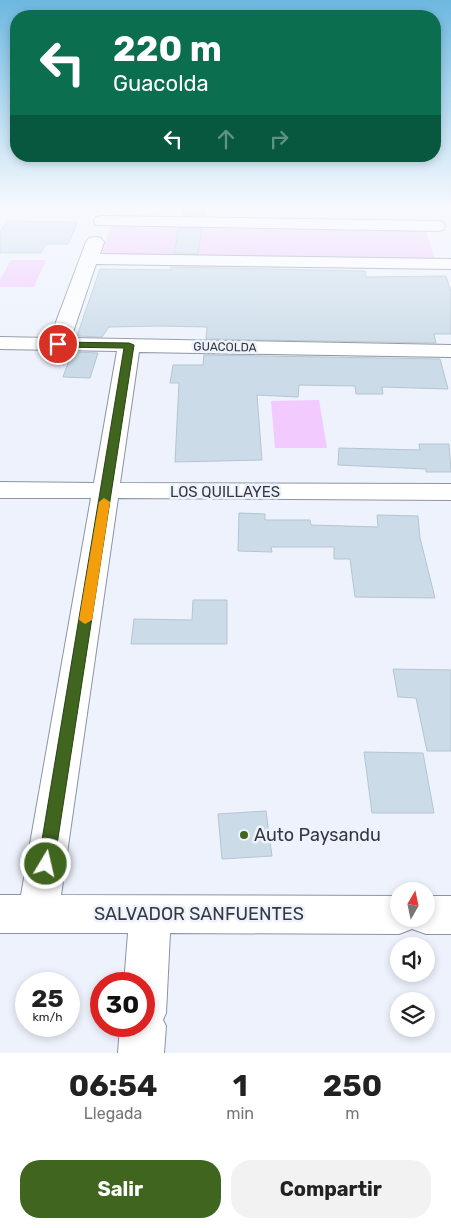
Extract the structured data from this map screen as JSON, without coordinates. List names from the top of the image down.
{
  "streets": {
    "street": ["GUACOLDA", "LOS QUILLAYES", "SALVADOR SANFUENTES"]
  },
  "places": ["Auto Paysandu"],
  "north": "top",
  "page": {
    "turn": ["220 m", "Guacolda"],
    "speed": "25 km/h",
    "limit": "30",
    "eta": [
      "06:54",
      "Llegada",
      "1",
      "min",
      "250",
      "m"
    ],
    "buttons": ["Salir", "Compartir"]
  }
}
